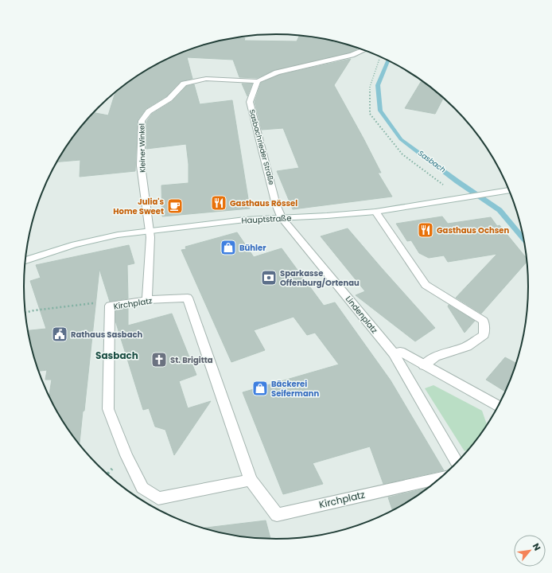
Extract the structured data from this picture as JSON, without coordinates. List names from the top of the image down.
{
  "streets": {
    "street": [
      "Sasbachrieder Straße",
      "Kleiner Winkel",
      "Hauptstraße",
      "Kirchplatz",
      "Lindenplatz"
    ]
  },
  "crossings": [
    ["Sasbachrieder Straße", "Kleiner Winkel"],
    ["Sasbachrieder Straße", "Hauptstraße"],
    ["Sasbachrieder Straße", "Lindenplatz"],
    ["Kleiner Winkel", "Hauptstraße"],
    ["Kleiner Winkel", "Kirchplatz"],
    ["Hauptstraße", "Lindenplatz"]
  ],
  "districts": ["Sasbach"],
  "water": ["Sasbach"],
  "places": {
    "restaurant": ["Gasthaus Rössel", "Gasthaus Ochsen"],
    "cafe": ["Julia's Home Sweet"],
    "shop": ["Bühler", "Bäckerei Seifermann"],
    "bank": ["Sparkasse Offenburg/Ortenau"],
    "public building": ["Rathaus Sasbach"],
    "church": ["St. Brigitta"]
  },
  "north": "top right"
}
